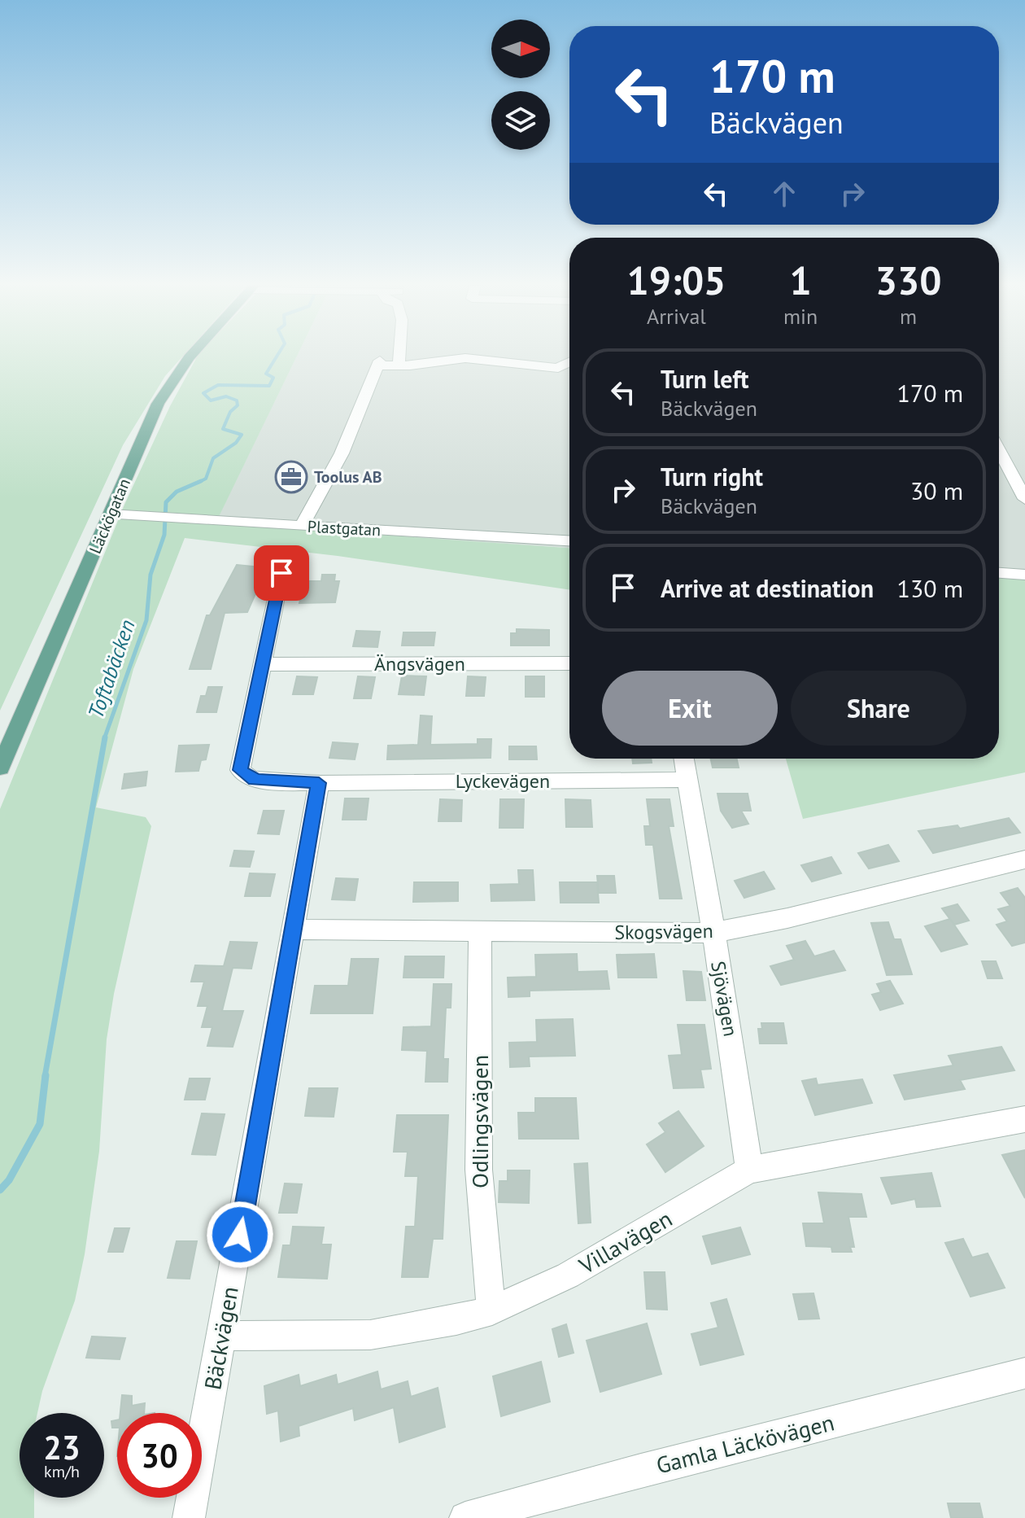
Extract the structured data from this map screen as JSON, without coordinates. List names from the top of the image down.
{
  "streets": {
    "main road": ["Läckögatan"],
    "street": [
      "Plastgatan",
      "Ängsvägen",
      "Lyckevägen",
      "Skogsvägen",
      "Sjövägen",
      "Odlingsvägen",
      "Villavägen",
      "Bäckvägen",
      "Gamla Läckövägen"
    ]
  },
  "crossings": [
    ["Läckögatan", "Plastgatan"],
    ["Lyckevägen", "Sjövägen"],
    ["Lyckevägen", "Bäckvägen"],
    ["Skogsvägen", "Sjövägen"],
    ["Skogsvägen", "Odlingsvägen"],
    ["Skogsvägen", "Bäckvägen"],
    ["Sjövägen", "Villavägen"],
    ["Odlingsvägen", "Villavägen"],
    ["Villavägen", "Bäckvägen"]
  ],
  "water": ["Toftabäcken"],
  "places": {
    "office": ["Toolus AB"]
  },
  "north": "right",
  "page": {
    "turn": ["170 m", "Bäckvägen"],
    "eta": [
      "19:05",
      "Arrival",
      "1",
      "min",
      "330",
      "m"
    ],
    "list": [
      {
        "name": "Turn left",
        "note": "Bäckvägen",
        "value": "170 m"
      },
      {
        "name": "Turn right",
        "note": "Bäckvägen",
        "value": "30 m"
      },
      {
        "name": "Arrive at destination",
        "value": "130 m"
      }
    ],
    "buttons": ["Exit", "Share"],
    "speed": "23 km/h",
    "limit": "30"
  }
}
